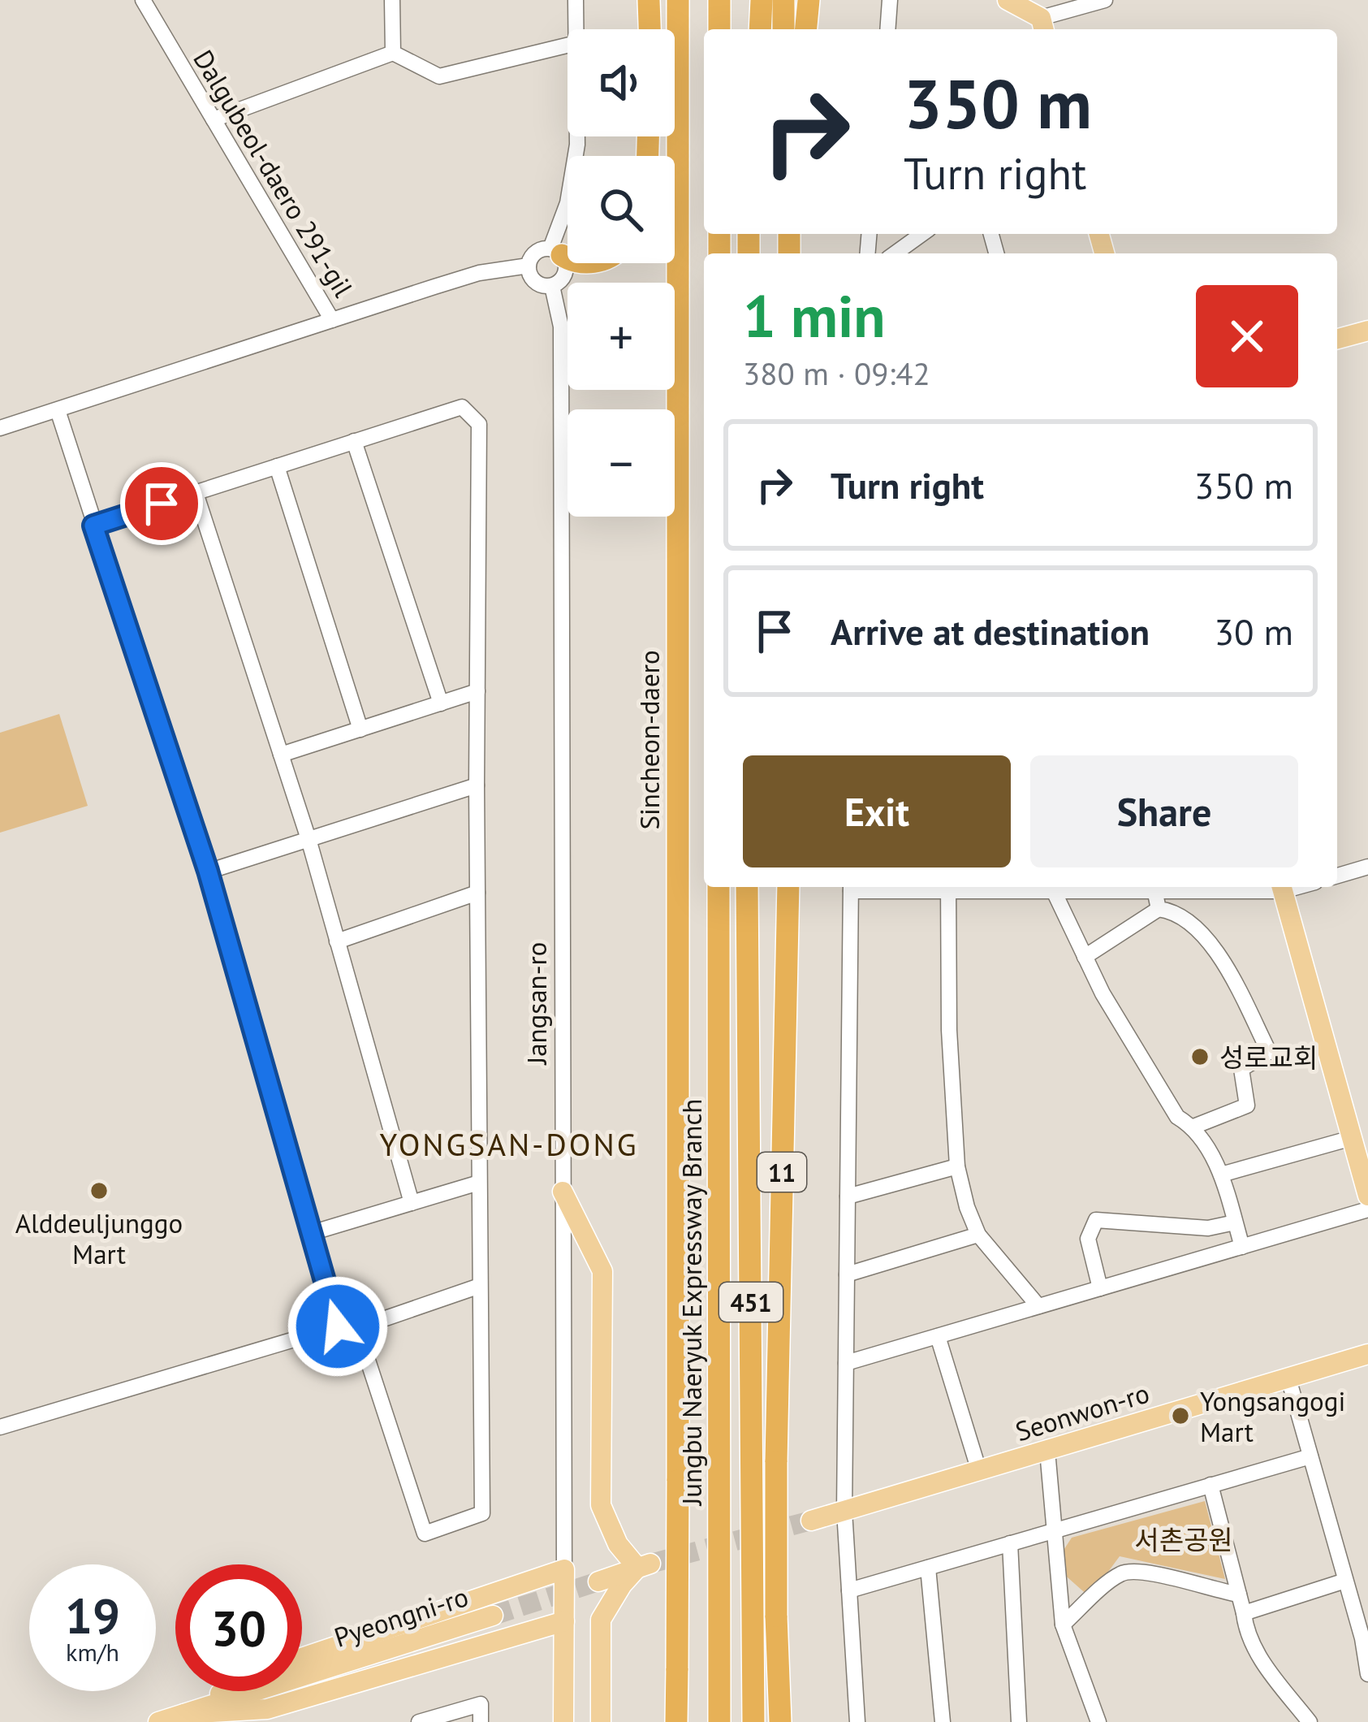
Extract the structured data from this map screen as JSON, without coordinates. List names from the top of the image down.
{
  "streets": {
    "highway": [
      "Sincheon-daero",
      "11",
      "Jungbu Naeryuk Expressway Branch",
      "451"
    ],
    "main road": ["Jangsan-ro", "Seonwon-ro", "Pyeongni-ro"],
    "street": ["Dalgubeol-daero 291-gil"]
  },
  "districts": ["YONGSAN-DONG"],
  "parks": ["서촌공원"],
  "places": ["성로교회", "Alddeuljunggo Mart", "Yongsangogi Mart"],
  "page": {
    "map_buttons": ["+", "−"],
    "turn": ["350 m", "Turn right"],
    "heading": ["1 min", "380 m · 09:42"],
    "list": [
      {
        "name": "Turn right",
        "value": "350 m"
      },
      {
        "name": "Arrive at destination",
        "value": "30 m"
      }
    ],
    "buttons": ["Exit", "Share"],
    "speed": "19 km/h",
    "limit": "30"
  }
}
